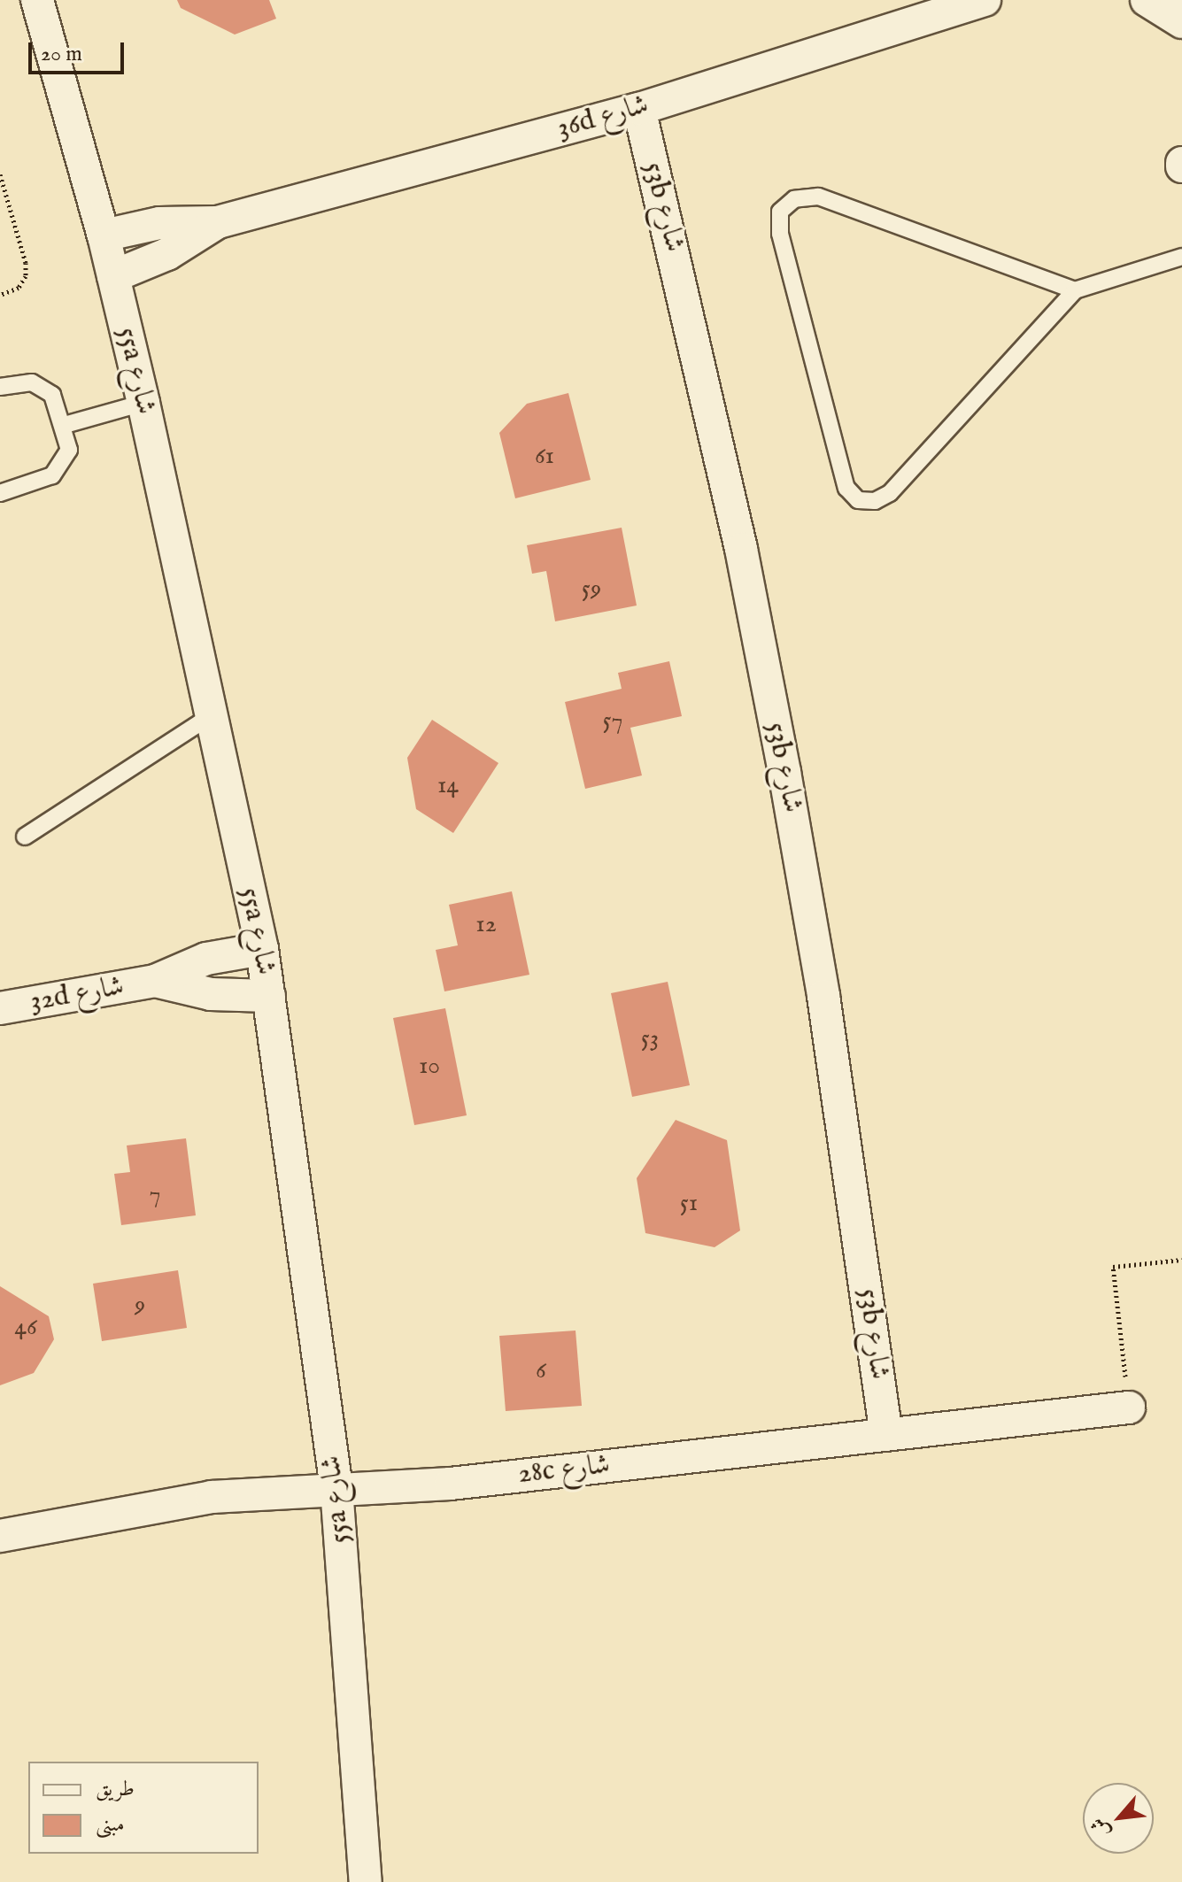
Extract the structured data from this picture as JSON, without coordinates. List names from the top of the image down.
{
  "streets": {
    "street": [
      "36d شارع",
      "53b شارع",
      "55a شارع",
      "32d شارع",
      "28c شارع"
    ]
  },
  "crossings": [
    ["36d شارع", "53b شارع"],
    ["36d شارع", "55a شارع"],
    ["53b شارع", "28c شارع"],
    ["55a شارع", "32d شارع"],
    ["55a شارع", "28c شارع"]
  ],
  "house_numbers": [
    "61",
    "59",
    "57",
    "14",
    "12",
    "53",
    "10",
    "7",
    "51",
    "9",
    "46",
    "6"
  ],
  "legend": ["طريق", "مبنى"],
  "scale_bar": "20 m",
  "north": "bottom left"
}
